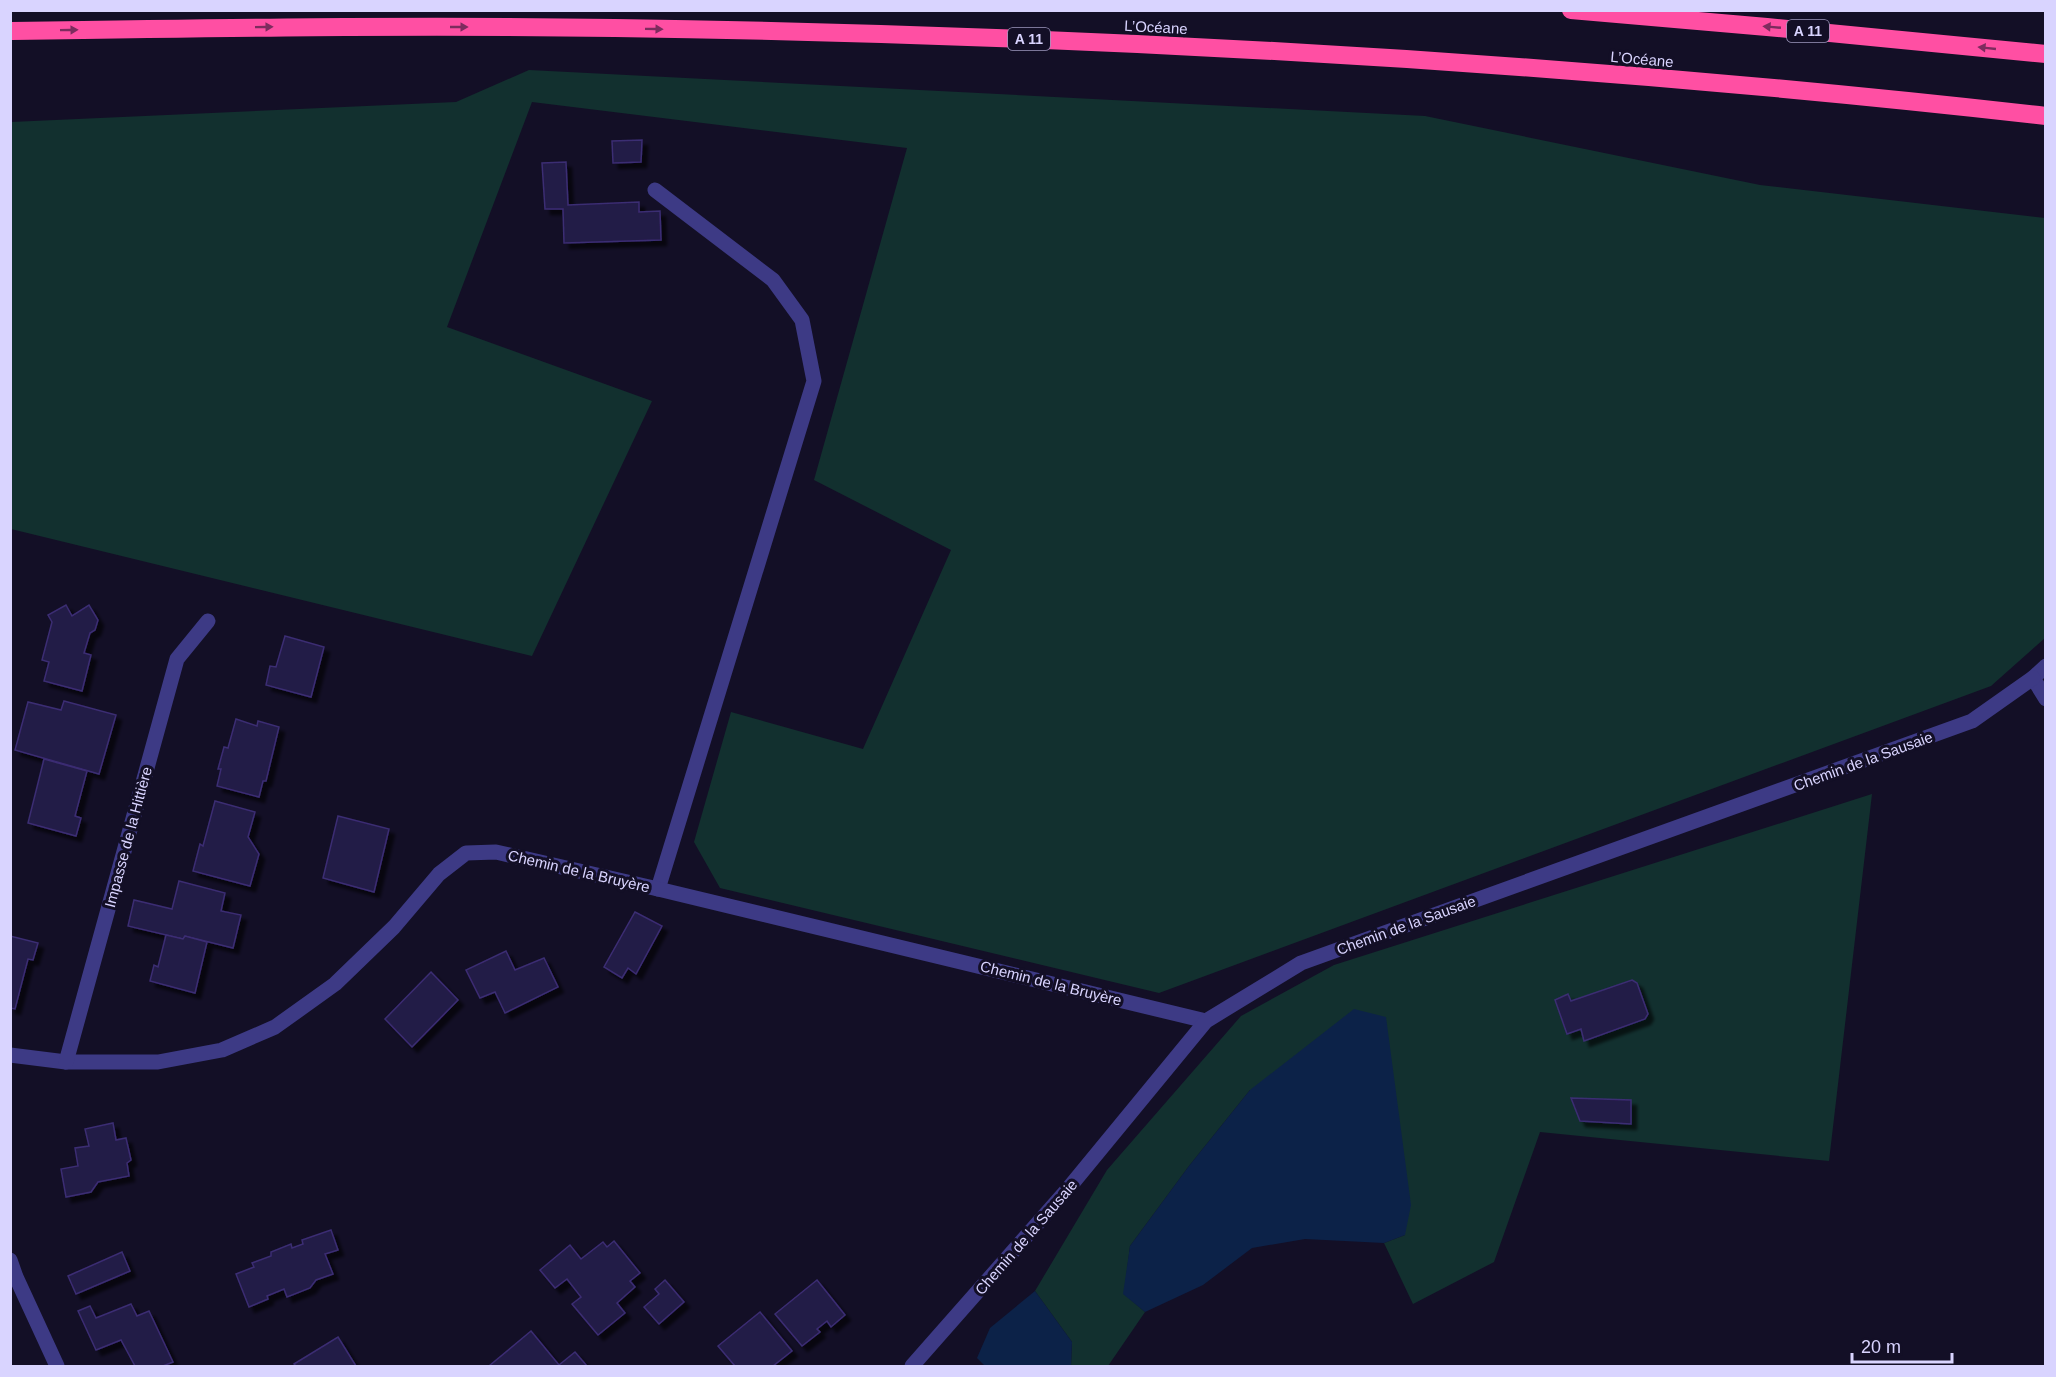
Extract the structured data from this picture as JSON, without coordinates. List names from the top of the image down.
{
  "streets": {
    "highway": ["L’Océane", "A 11"],
    "street": ["Chemin de la Sausaie", "Impasse de la Hittière", "Chemin de la Bruyère"]
  },
  "crossings": [
    ["Chemin de la Sausaie", "Chemin de la Bruyère"],
    ["Impasse de la Hittière", "Chemin de la Bruyère"]
  ],
  "one_way": ["L’Océane"],
  "scale_bar": "20 m"
}
